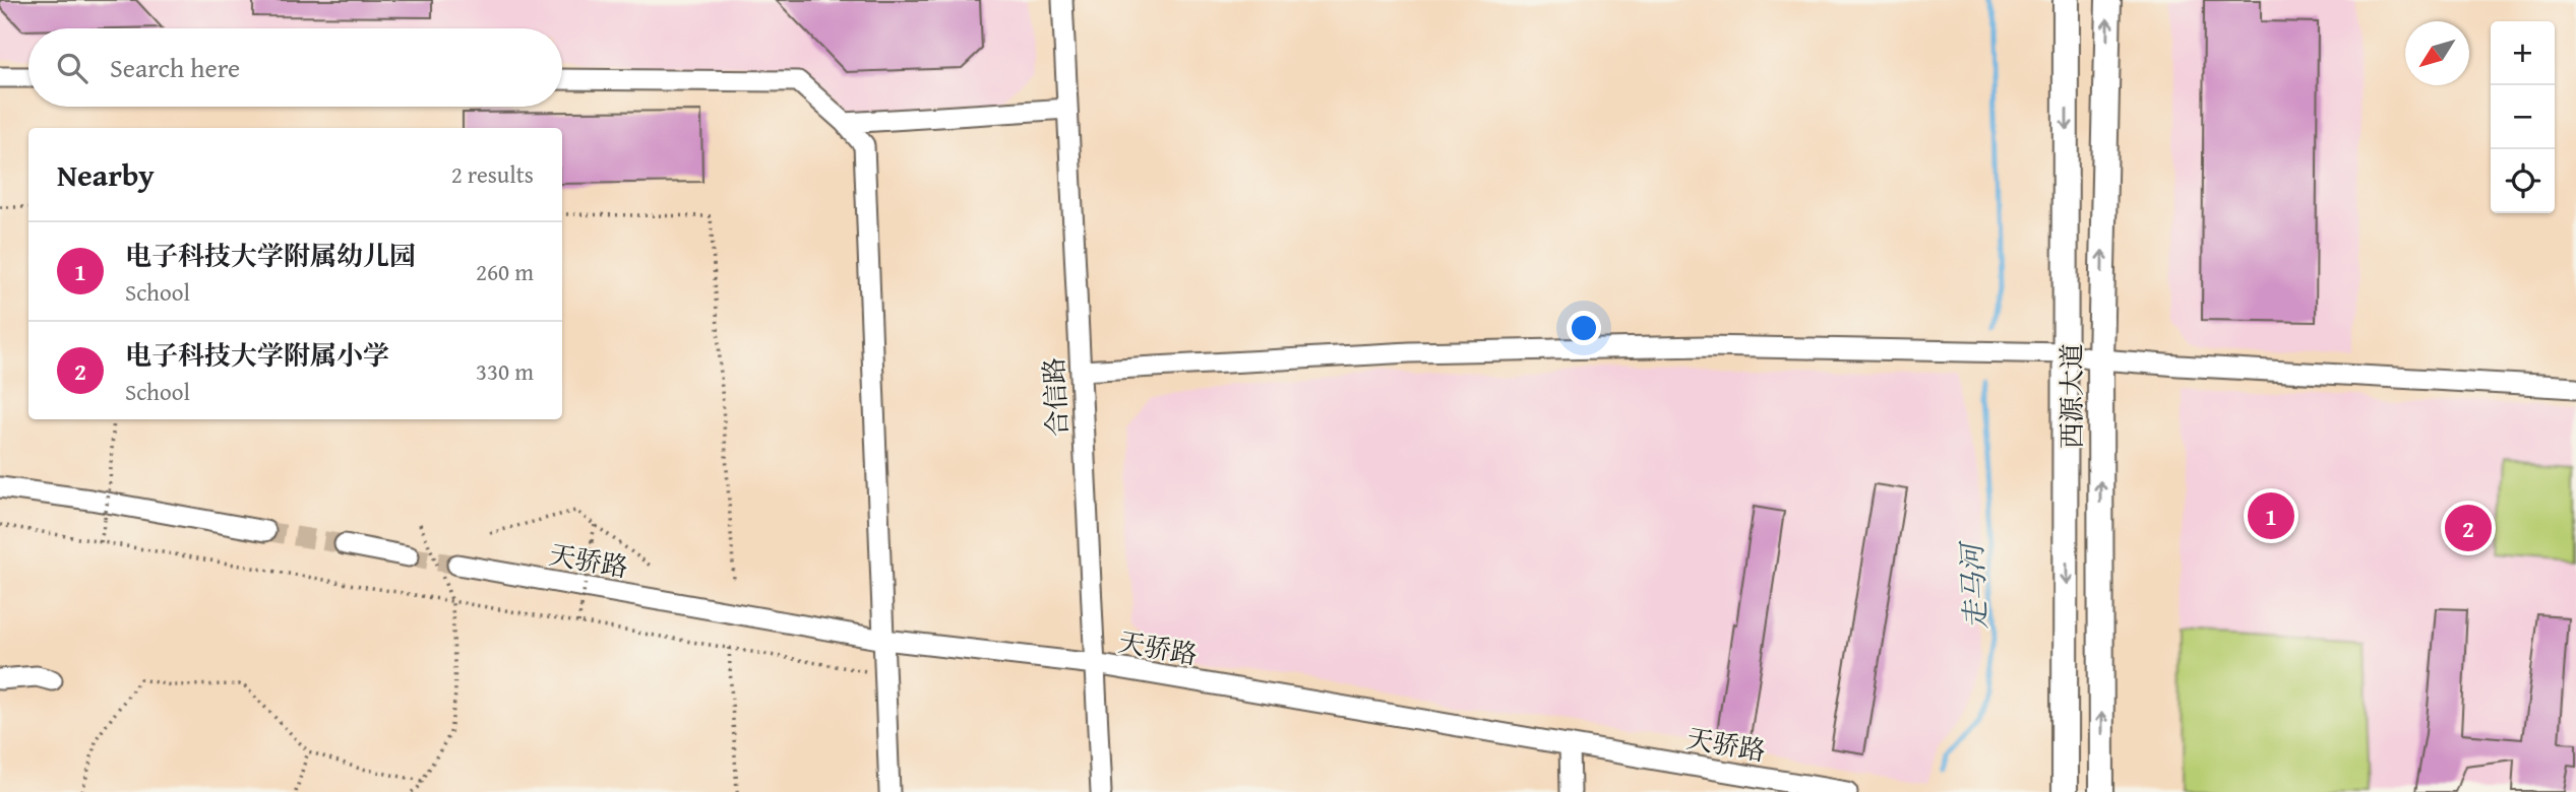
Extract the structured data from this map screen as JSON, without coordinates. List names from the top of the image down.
{
  "streets": {
    "main road": ["西源大道"],
    "street": ["合信路", "天骄路"]
  },
  "crossings": [
    ["合信路", "天骄路"]
  ],
  "water": ["走马河"],
  "north": "bottom left",
  "page": {
    "map_buttons": ["+", "−"],
    "search": "Search here",
    "heading": ["Nearby", "2 results"],
    "list": [
      {
        "mark": "1",
        "name": "电子科技大学附属幼儿园",
        "note": "School",
        "value": "260 m"
      },
      {
        "mark": "2",
        "name": "电子科技大学附属小学",
        "note": "School",
        "value": "330 m"
      }
    ],
    "pins": ["1", "2"]
  }
}
